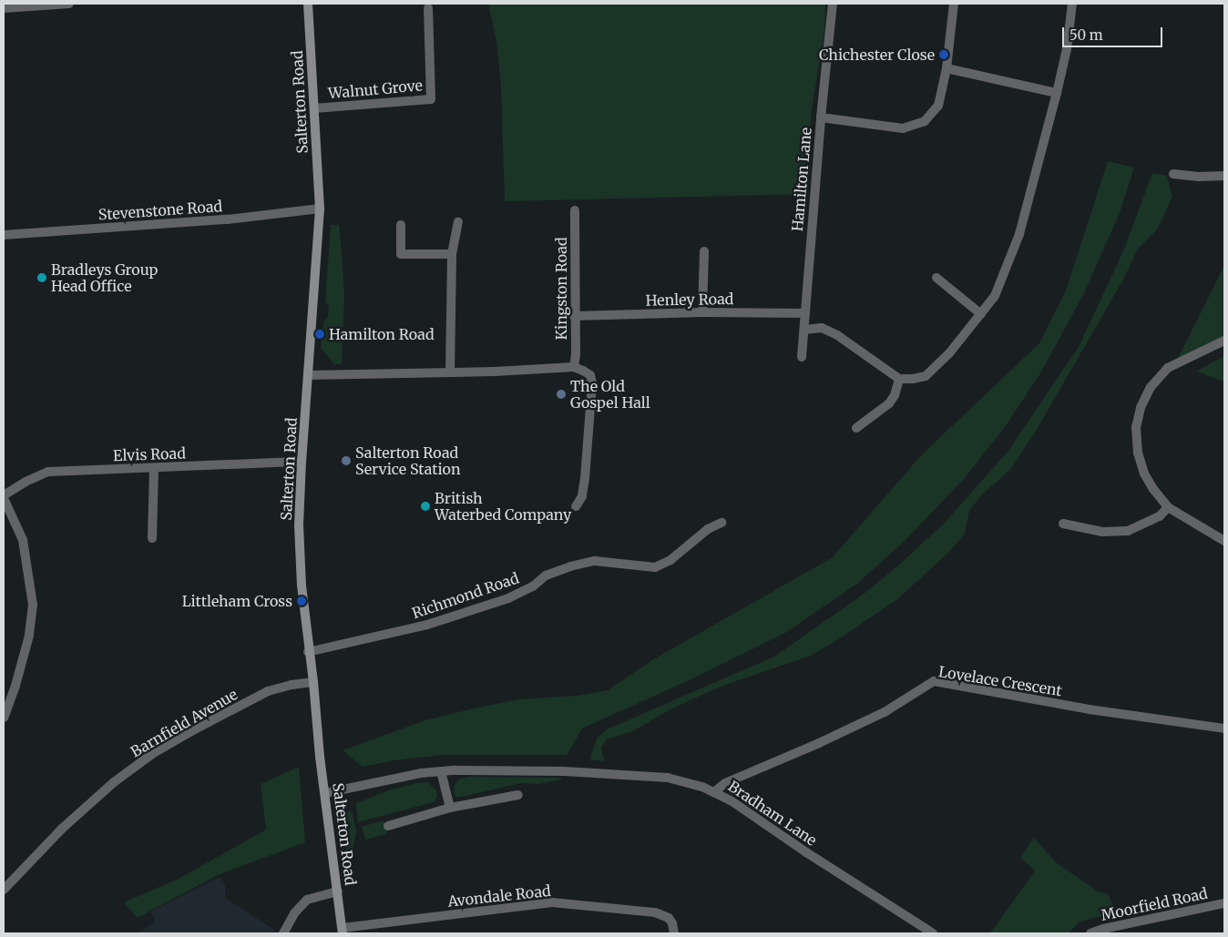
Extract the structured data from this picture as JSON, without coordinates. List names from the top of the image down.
{
  "streets": {
    "main road": ["Salterton Road"],
    "street": [
      "Walnut Grove",
      "Hamilton Lane",
      "Stevenstone Road",
      "Kingston Road",
      "Henley Road",
      "Elvis Road",
      "Richmond Road",
      "Lovelace Crescent",
      "Barnfield Avenue",
      "Bradham Lane",
      "Avondale Road",
      "Moorfield Road"
    ]
  },
  "crossings": [
    ["Walnut Grove", "Salterton Road"],
    ["Salterton Road", "Stevenstone Road"],
    ["Salterton Road", "Elvis Road"],
    ["Salterton Road", "Richmond Road"],
    ["Salterton Road", "Barnfield Avenue"],
    ["Salterton Road", "Bradham Lane"],
    ["Salterton Road", "Avondale Road"],
    ["Hamilton Lane", "Henley Road"],
    ["Kingston Road", "Henley Road"],
    ["Lovelace Crescent", "Bradham Lane"]
  ],
  "places": [
    "Chichester Close",
    "Bradleys Group Head Office",
    "Hamilton Road",
    "The Old Gospel Hall",
    "Salterton Road Service Station",
    "British Waterbed Company",
    "Littleham Cross"
  ],
  "scale_bar": "50 m"
}
